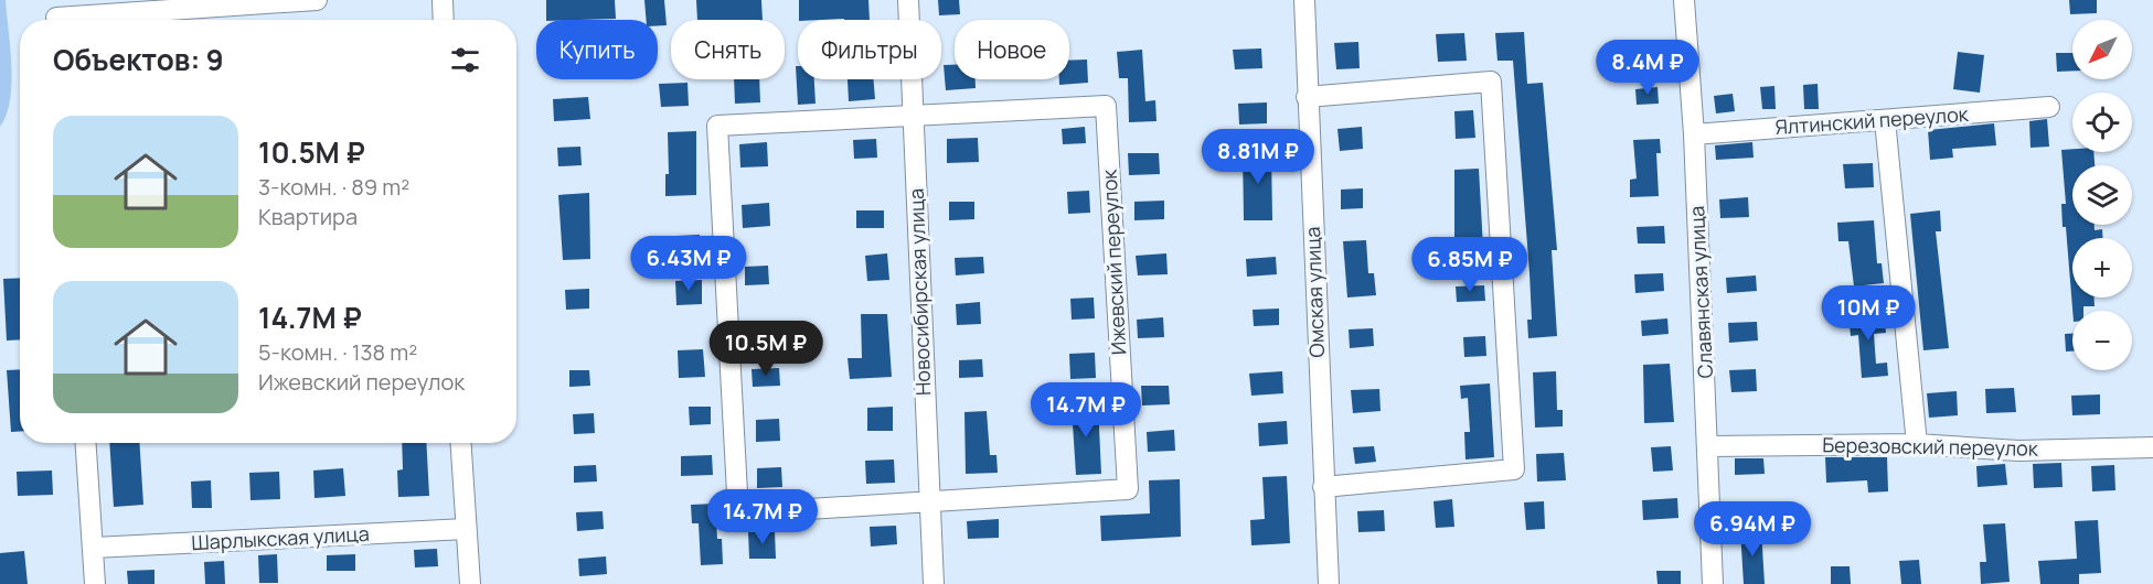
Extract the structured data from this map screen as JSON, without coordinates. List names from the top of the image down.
{
  "streets": {
    "street": [
      "Ялтинский переулок",
      "Ижевский переулок",
      "Новосибирская улица",
      "Омская улица",
      "Славянская улица",
      "Березовский переулок",
      "Шарлыкская улица"
    ]
  },
  "crossings": [
    ["Ялтинский переулок", "Славянская улица"],
    ["Ижевский переулок", "Новосибирская улица"],
    ["Славянская улица", "Березовский переулок"]
  ],
  "north": "bottom left",
  "page": {
    "map_buttons": ["+", "−"],
    "chip": [
      "Купить",
      "Снять",
      "Фильтры",
      "Новое"
    ],
    "heading": "Объектов: 9",
    "price": [
      "8.4M ₽",
      "8.81M ₽",
      "6.43M ₽",
      "6.85M ₽",
      "10M ₽",
      "10.5M ₽",
      "14.7M ₽",
      "14.7M ₽",
      "6.94M ₽"
    ],
    "list": [
      {
        "name": "10.5M ₽",
        "note": "3-комн. · 89 m² · Квартира"
      },
      {
        "name": "14.7M ₽",
        "note": "5-комн. · 138 m² · Ижевский переулок"
      }
    ]
  }
}
